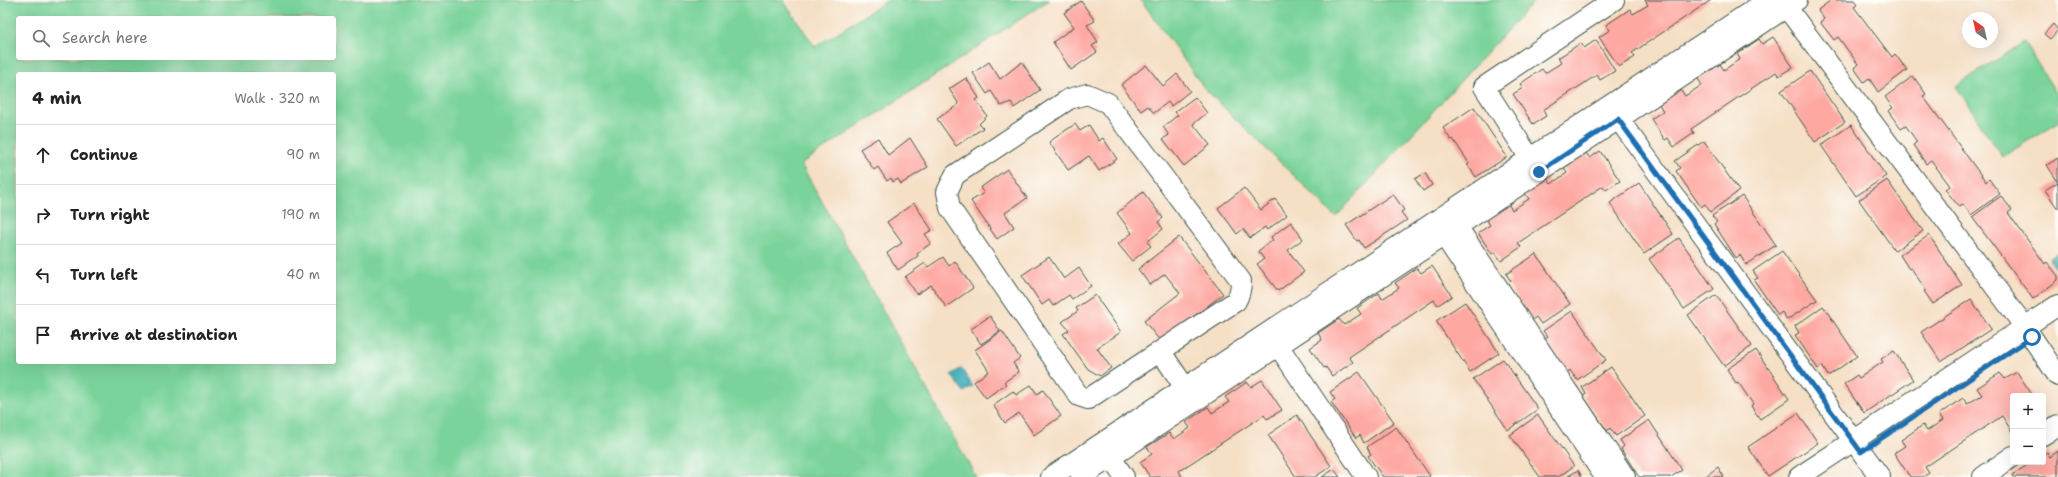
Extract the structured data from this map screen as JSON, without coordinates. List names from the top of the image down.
{
  "north": "top left",
  "page": {
    "search": "Search here",
    "heading": ["4 min", "Walk · 320 m"],
    "list": [
      ["Continue", "90 m"],
      ["Turn right", "190 m"],
      ["Turn left", "40 m"],
      "Arrive at destination"
    ],
    "map_buttons": ["+", "−"]
  }
}
